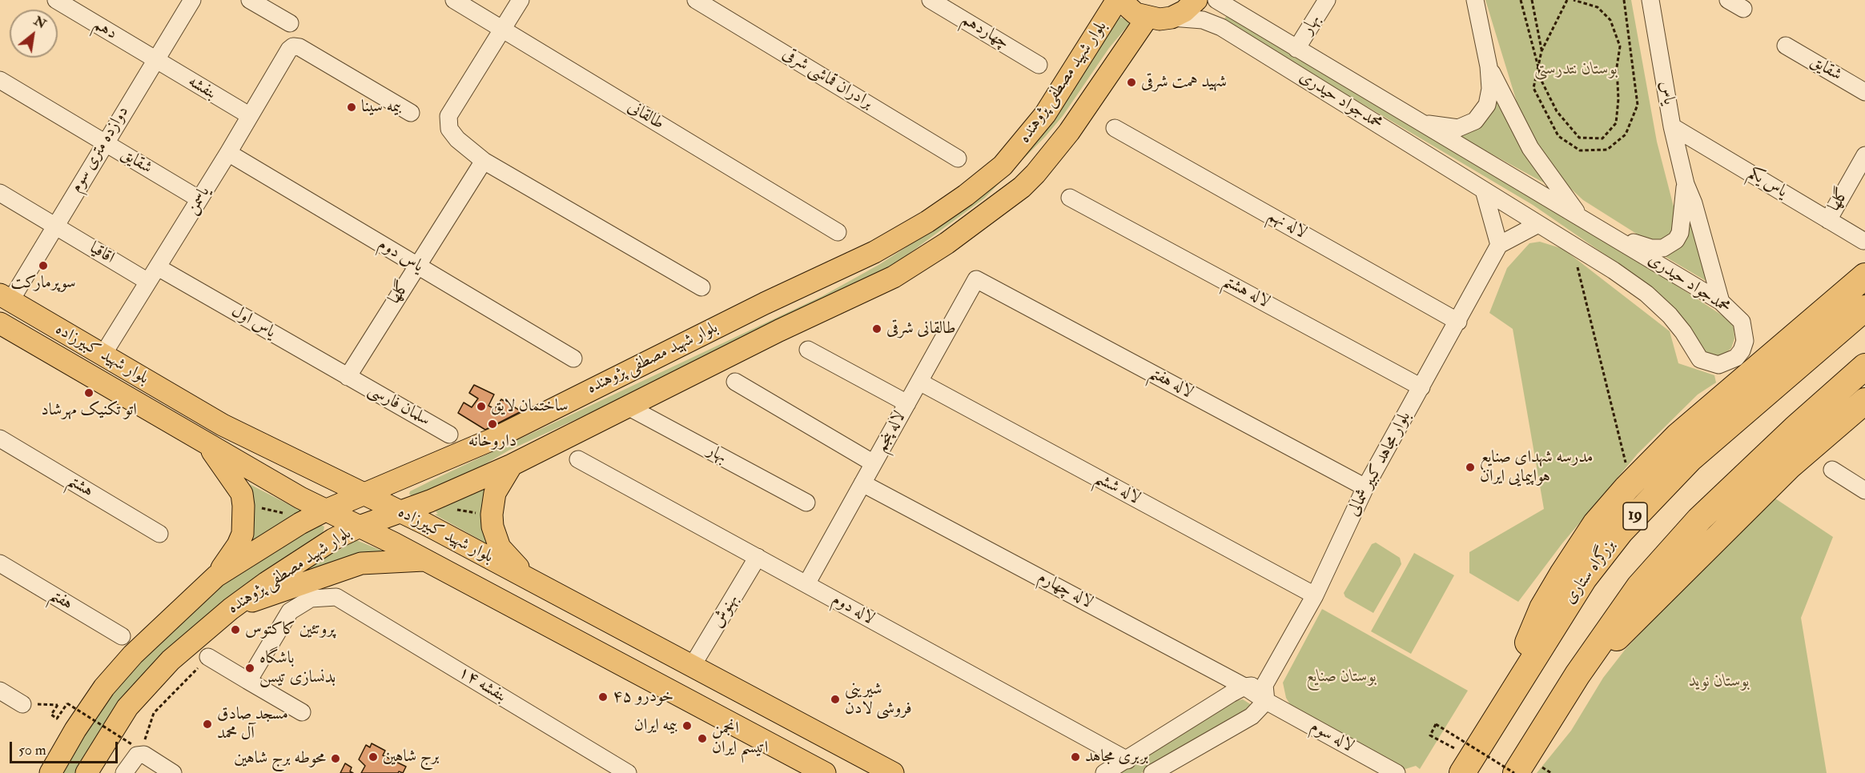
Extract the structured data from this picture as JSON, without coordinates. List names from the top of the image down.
{
  "streets": {
    "highway": ["19", "بزرگراه ستاری"],
    "main road": ["بلوار شهید مصطفی پژوهنده", "بلوار شهید کبیرزاده"],
    "street": [
      "بهار",
      "دهم",
      "چهاردهم",
      "شقایق",
      "برادران قماشی شرقی",
      "بنفشه",
      "یاس",
      "محمدجواد حیدری",
      "طالقانی",
      "دوازده متری سوم",
      "یاس یکم",
      "گلها",
      "یاسمن",
      "لاله نهم",
      "اقاقیا",
      "یاس دوم",
      "لاله هشتم",
      "یاس اول",
      "لاله هفتم",
      "سلمان فارسی",
      "لاله پنجم",
      "بلوار مجاهد کبیر شمالی",
      "هشتم",
      "لاله ششم",
      "لاله چهارم",
      "هفتم",
      "لاله دوم",
      "بهنوش",
      "بنفشه ۱۴",
      "لاله سوم"
    ]
  },
  "crossings": [
    ["بهار", "بلوار شهید مصطفی پژوهنده"],
    ["بهار", "محمدجواد حیدری"],
    ["دهم", "بنفشه"],
    ["دهم", "دوازده متری سوم"],
    ["شقایق", "دوازده متری سوم"],
    ["شقایق", "یاسمن"],
    ["بلوار شهید مصطفی پژوهنده", "بلوار شهید کبیرزاده"],
    ["بنفشه", "دوازده متری سوم"],
    ["بنفشه", "یاسمن"],
    ["یاس", "یاس یکم"],
    ["دوازده متری سوم", "اقاقیا"],
    ["دوازده متری سوم", "بلوار شهید کبیرزاده"],
    ["یاس یکم", "گلها"],
    ["گلها", "یاس دوم"],
    ["گلها", "یاس اول"],
    ["گلها", "سلمان فارسی"],
    ["یاسمن", "اقاقیا"],
    ["یاسمن", "یاس دوم"],
    ["یاسمن", "یاس اول"],
    ["یاسمن", "بلوار شهید کبیرزاده"],
    ["لاله نهم", "بلوار مجاهد کبیر شمالی"],
    ["لاله هشتم", "بلوار مجاهد کبیر شمالی"],
    ["یاس اول", "سلمان فارسی"],
    ["بلوار شهید کبیرزاده", "بهنوش"],
    ["لاله هفتم", "لاله پنجم"],
    ["لاله هفتم", "بلوار مجاهد کبیر شمالی"],
    ["لاله پنجم", "لاله ششم"],
    ["لاله پنجم", "لاله چهارم"],
    ["لاله پنجم", "لاله دوم"],
    ["بلوار مجاهد کبیر شمالی", "لاله ششم"],
    ["بلوار مجاهد کبیر شمالی", "لاله چهارم"],
    ["بلوار مجاهد کبیر شمالی", "لاله سوم"],
    ["لاله چهارم", "لاله سوم"],
    ["لاله دوم", "بهنوش"]
  ],
  "parks": ["بوستان نتدرستی", "بوستان صنایع", "بوستان نوید"],
  "places": [
    "شهید همت شرقی",
    "بیمه سینا",
    "سوپرمارکت",
    "طالقانی شرقی",
    "اتو تکنیک مهرشاد",
    "ساختمان لایق",
    "داروخانه",
    "مدرسه شهدای صنایع هواپیمایی ایران",
    "پروتئین کاکتوس",
    "باشگاه بدنسازی تیس",
    "خودرو ۴۵",
    "شیرینی فروشی لادن",
    "مسجد صادق آل محمد",
    "بیمه ایران",
    "انجمن اتیسم ایران",
    "برج شاهین",
    "بربری مجاهد",
    "محوطه برج شاهین"
  ],
  "scale_bar": "50 m",
  "north": "top right"
}
